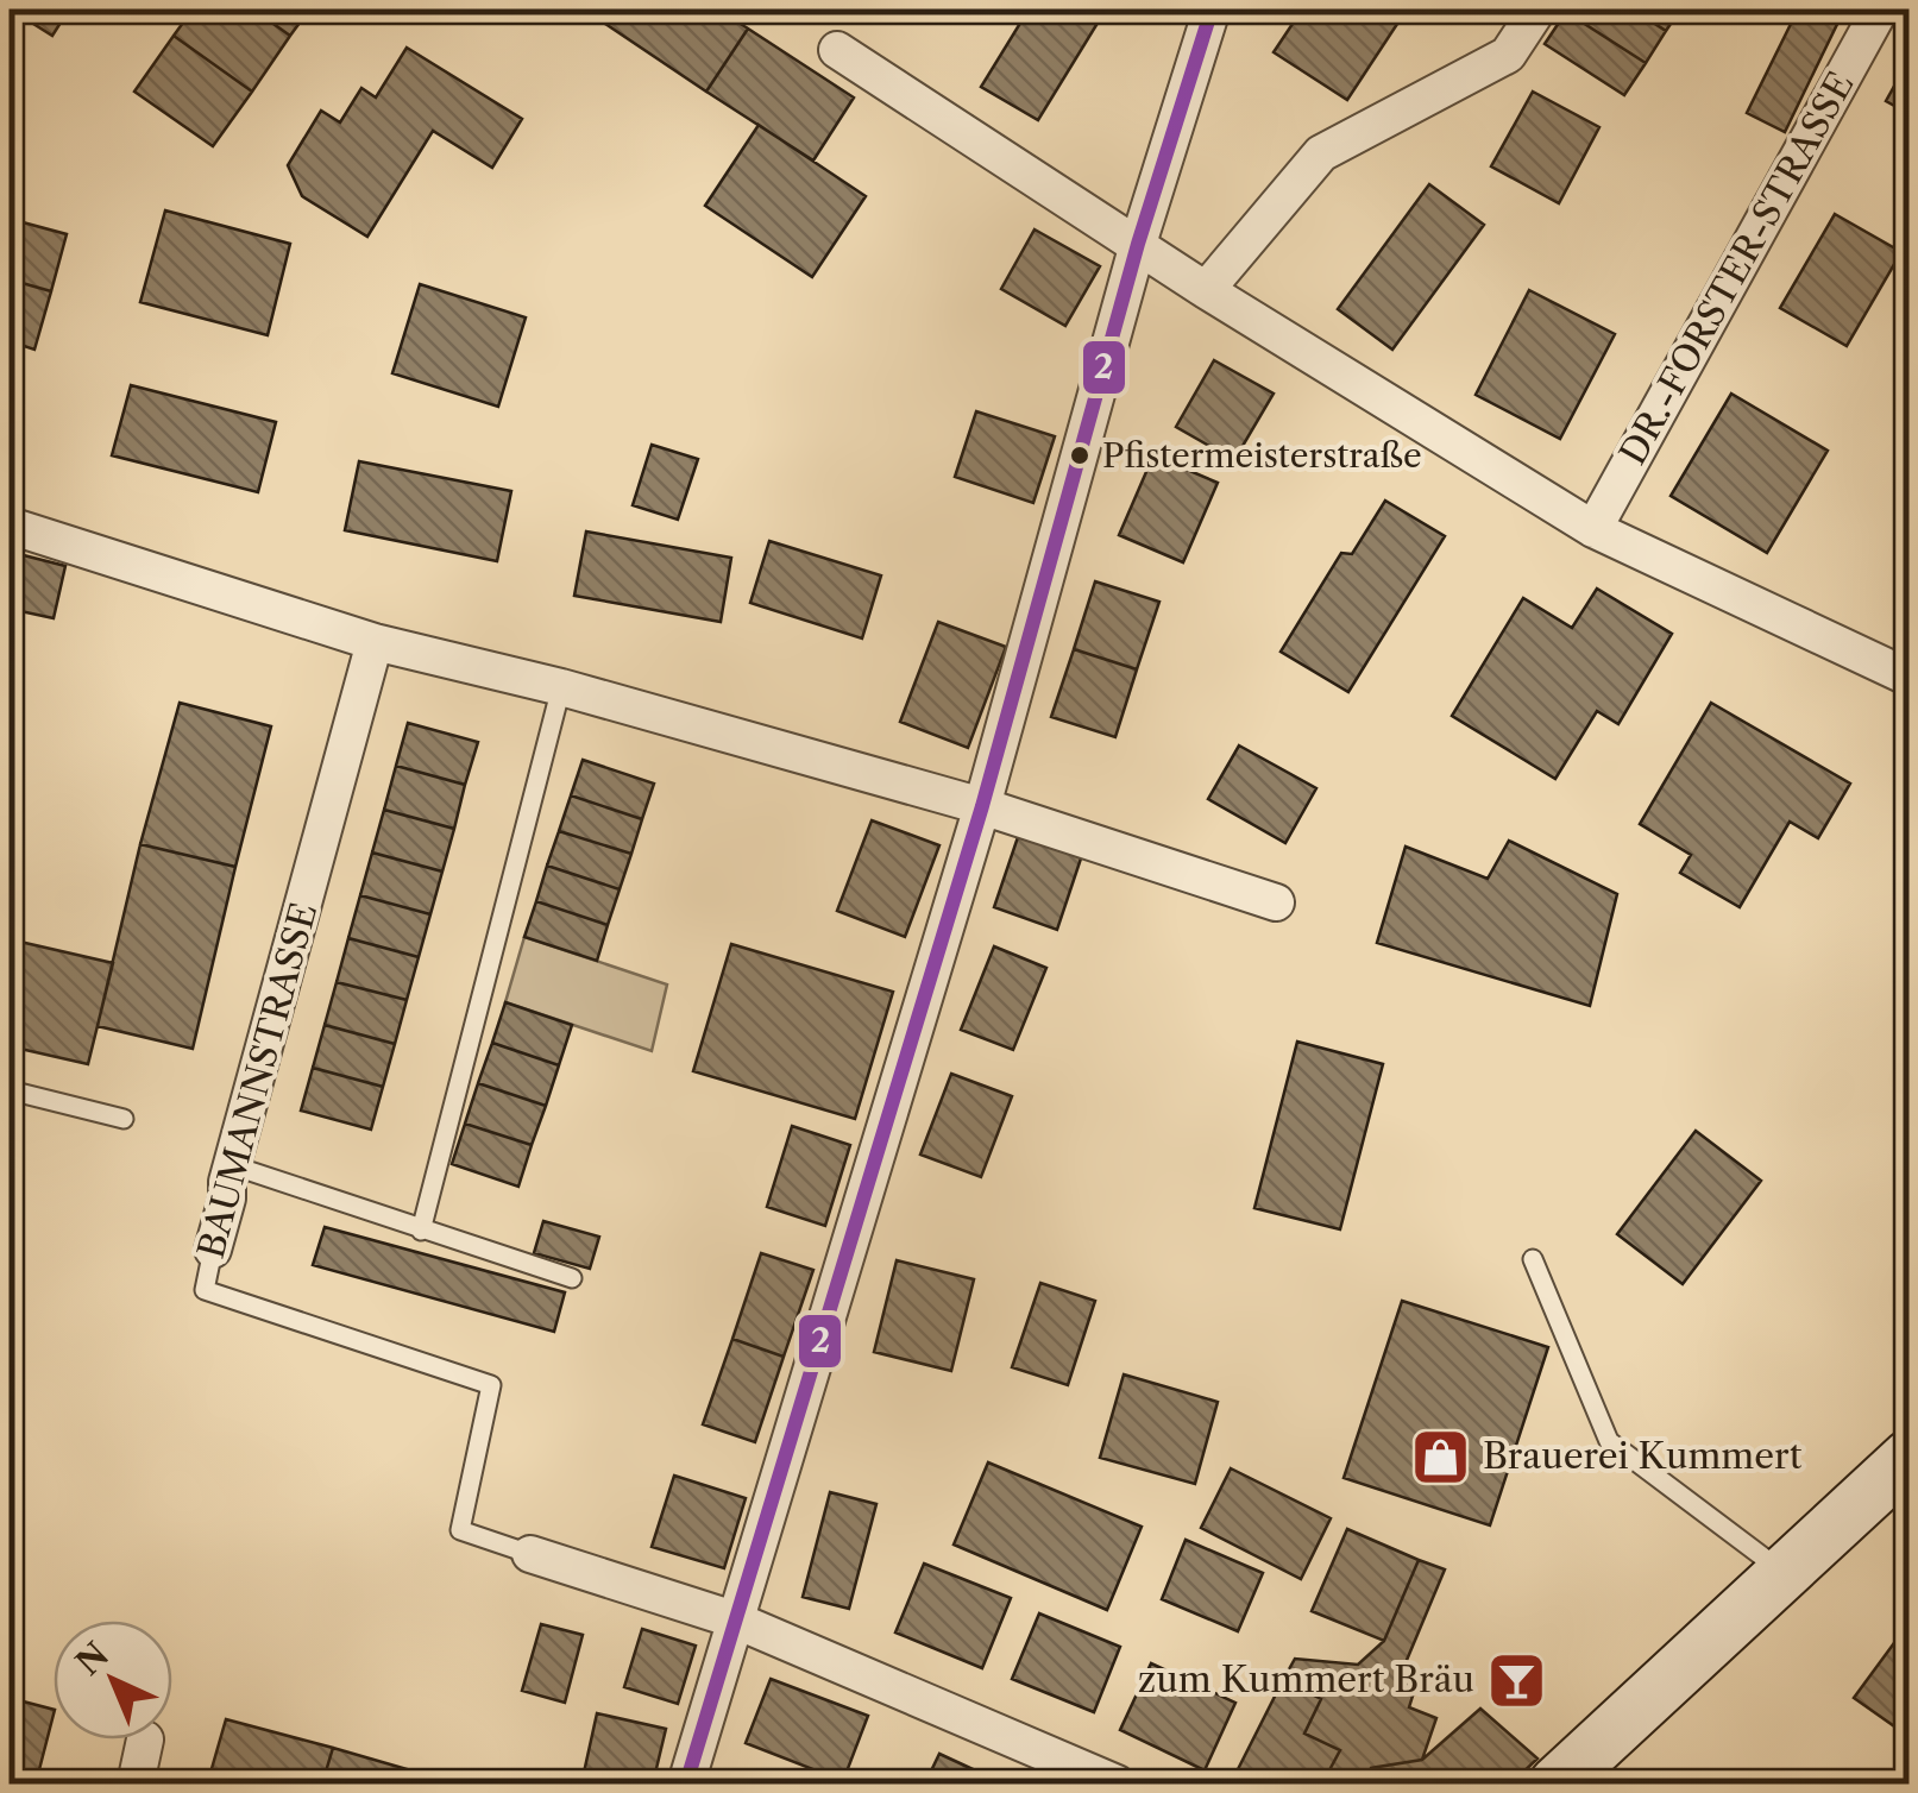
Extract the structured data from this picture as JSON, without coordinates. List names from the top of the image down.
{
  "streets": {
    "street": ["DR.-FORSTER-STRASSE", "BAUMANNSTRASSE"]
  },
  "places": {
    "other": ["Pfistermeisterstraße"],
    "shop": ["Brauerei Kummert"],
    "bar": ["zum Kummert Bräu"]
  },
  "lines": ["transit line 2"],
  "north": "top left"
}
